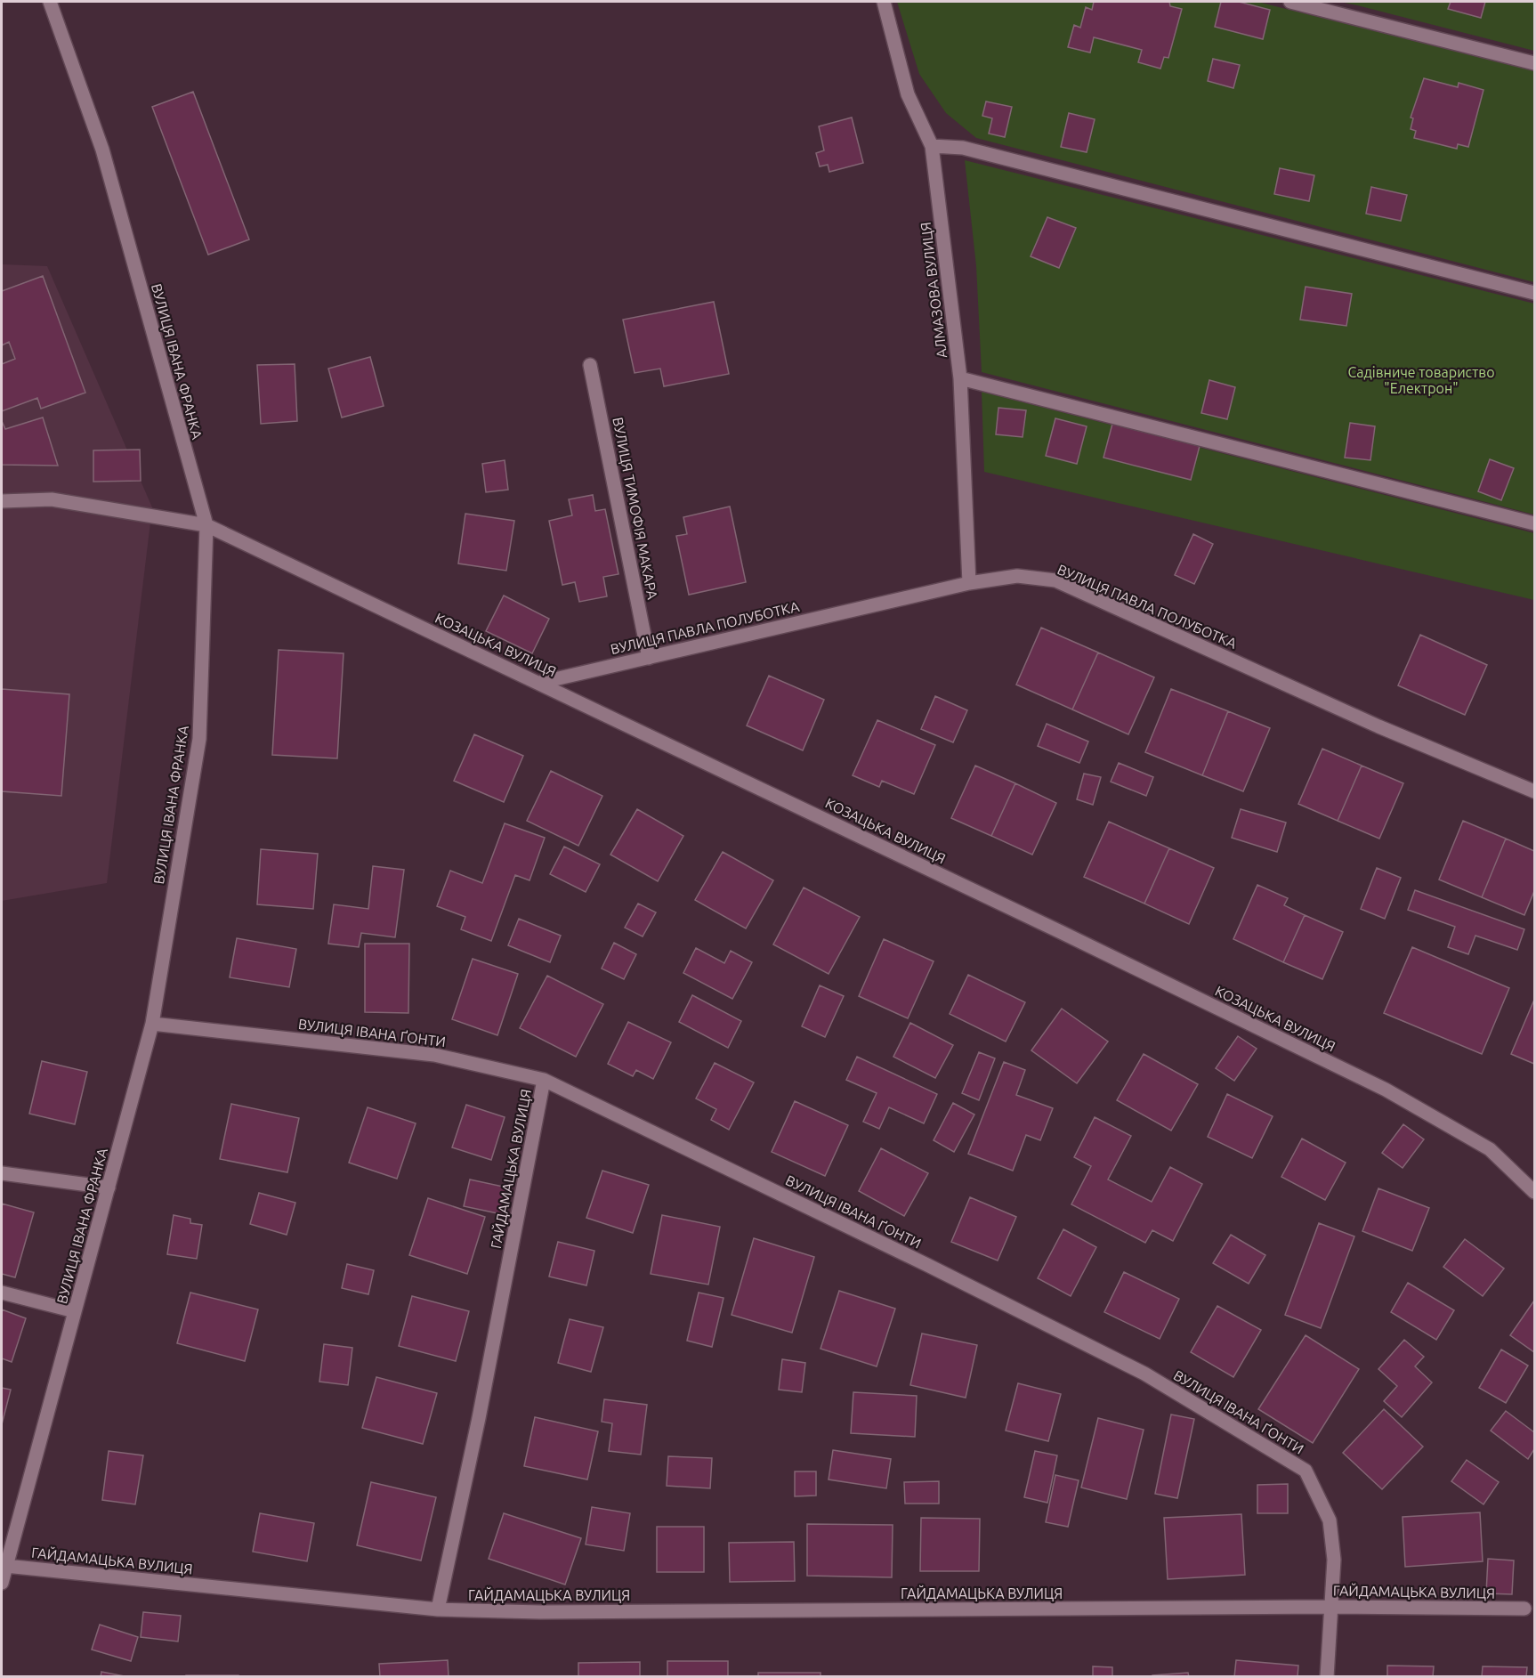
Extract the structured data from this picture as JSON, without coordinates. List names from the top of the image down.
{
  "streets": {
    "street": [
      "АЛМАЗОВА ВУЛИЦЯ",
      "ВУЛИЦЯ ІВАНА ФРАНКА",
      "ВУЛИЦЯ ТИМОФІЯ МАКАРА",
      "ВУЛИЦЯ ПАВЛА ПОЛУБОТКА",
      "КОЗАЦЬКА ВУЛИЦЯ",
      "ВУЛИЦЯ ІВАНА ҐОНТИ",
      "ГАЙДАМАЦЬКА ВУЛИЦЯ"
    ]
  },
  "crossings": [
    ["АЛМАЗОВА ВУЛИЦЯ", "ВУЛИЦЯ ПАВЛА ПОЛУБОТКА"],
    ["ВУЛИЦЯ ІВАНА ФРАНКА", "КОЗАЦЬКА ВУЛИЦЯ"],
    ["ВУЛИЦЯ ІВАНА ФРАНКА", "ВУЛИЦЯ ІВАНА ҐОНТИ"],
    ["ВУЛИЦЯ ІВАНА ФРАНКА", "ГАЙДАМАЦЬКА ВУЛИЦЯ"],
    ["ВУЛИЦЯ ТИМОФІЯ МАКАРА", "ВУЛИЦЯ ПАВЛА ПОЛУБОТКА"],
    ["ВУЛИЦЯ ПАВЛА ПОЛУБОТКА", "КОЗАЦЬКА ВУЛИЦЯ"],
    ["ВУЛИЦЯ ІВАНА ҐОНТИ", "ГАЙДАМАЦЬКА ВУЛИЦЯ"]
  ],
  "parks": ["Садівниче товариство \"Електрон\""]
}
